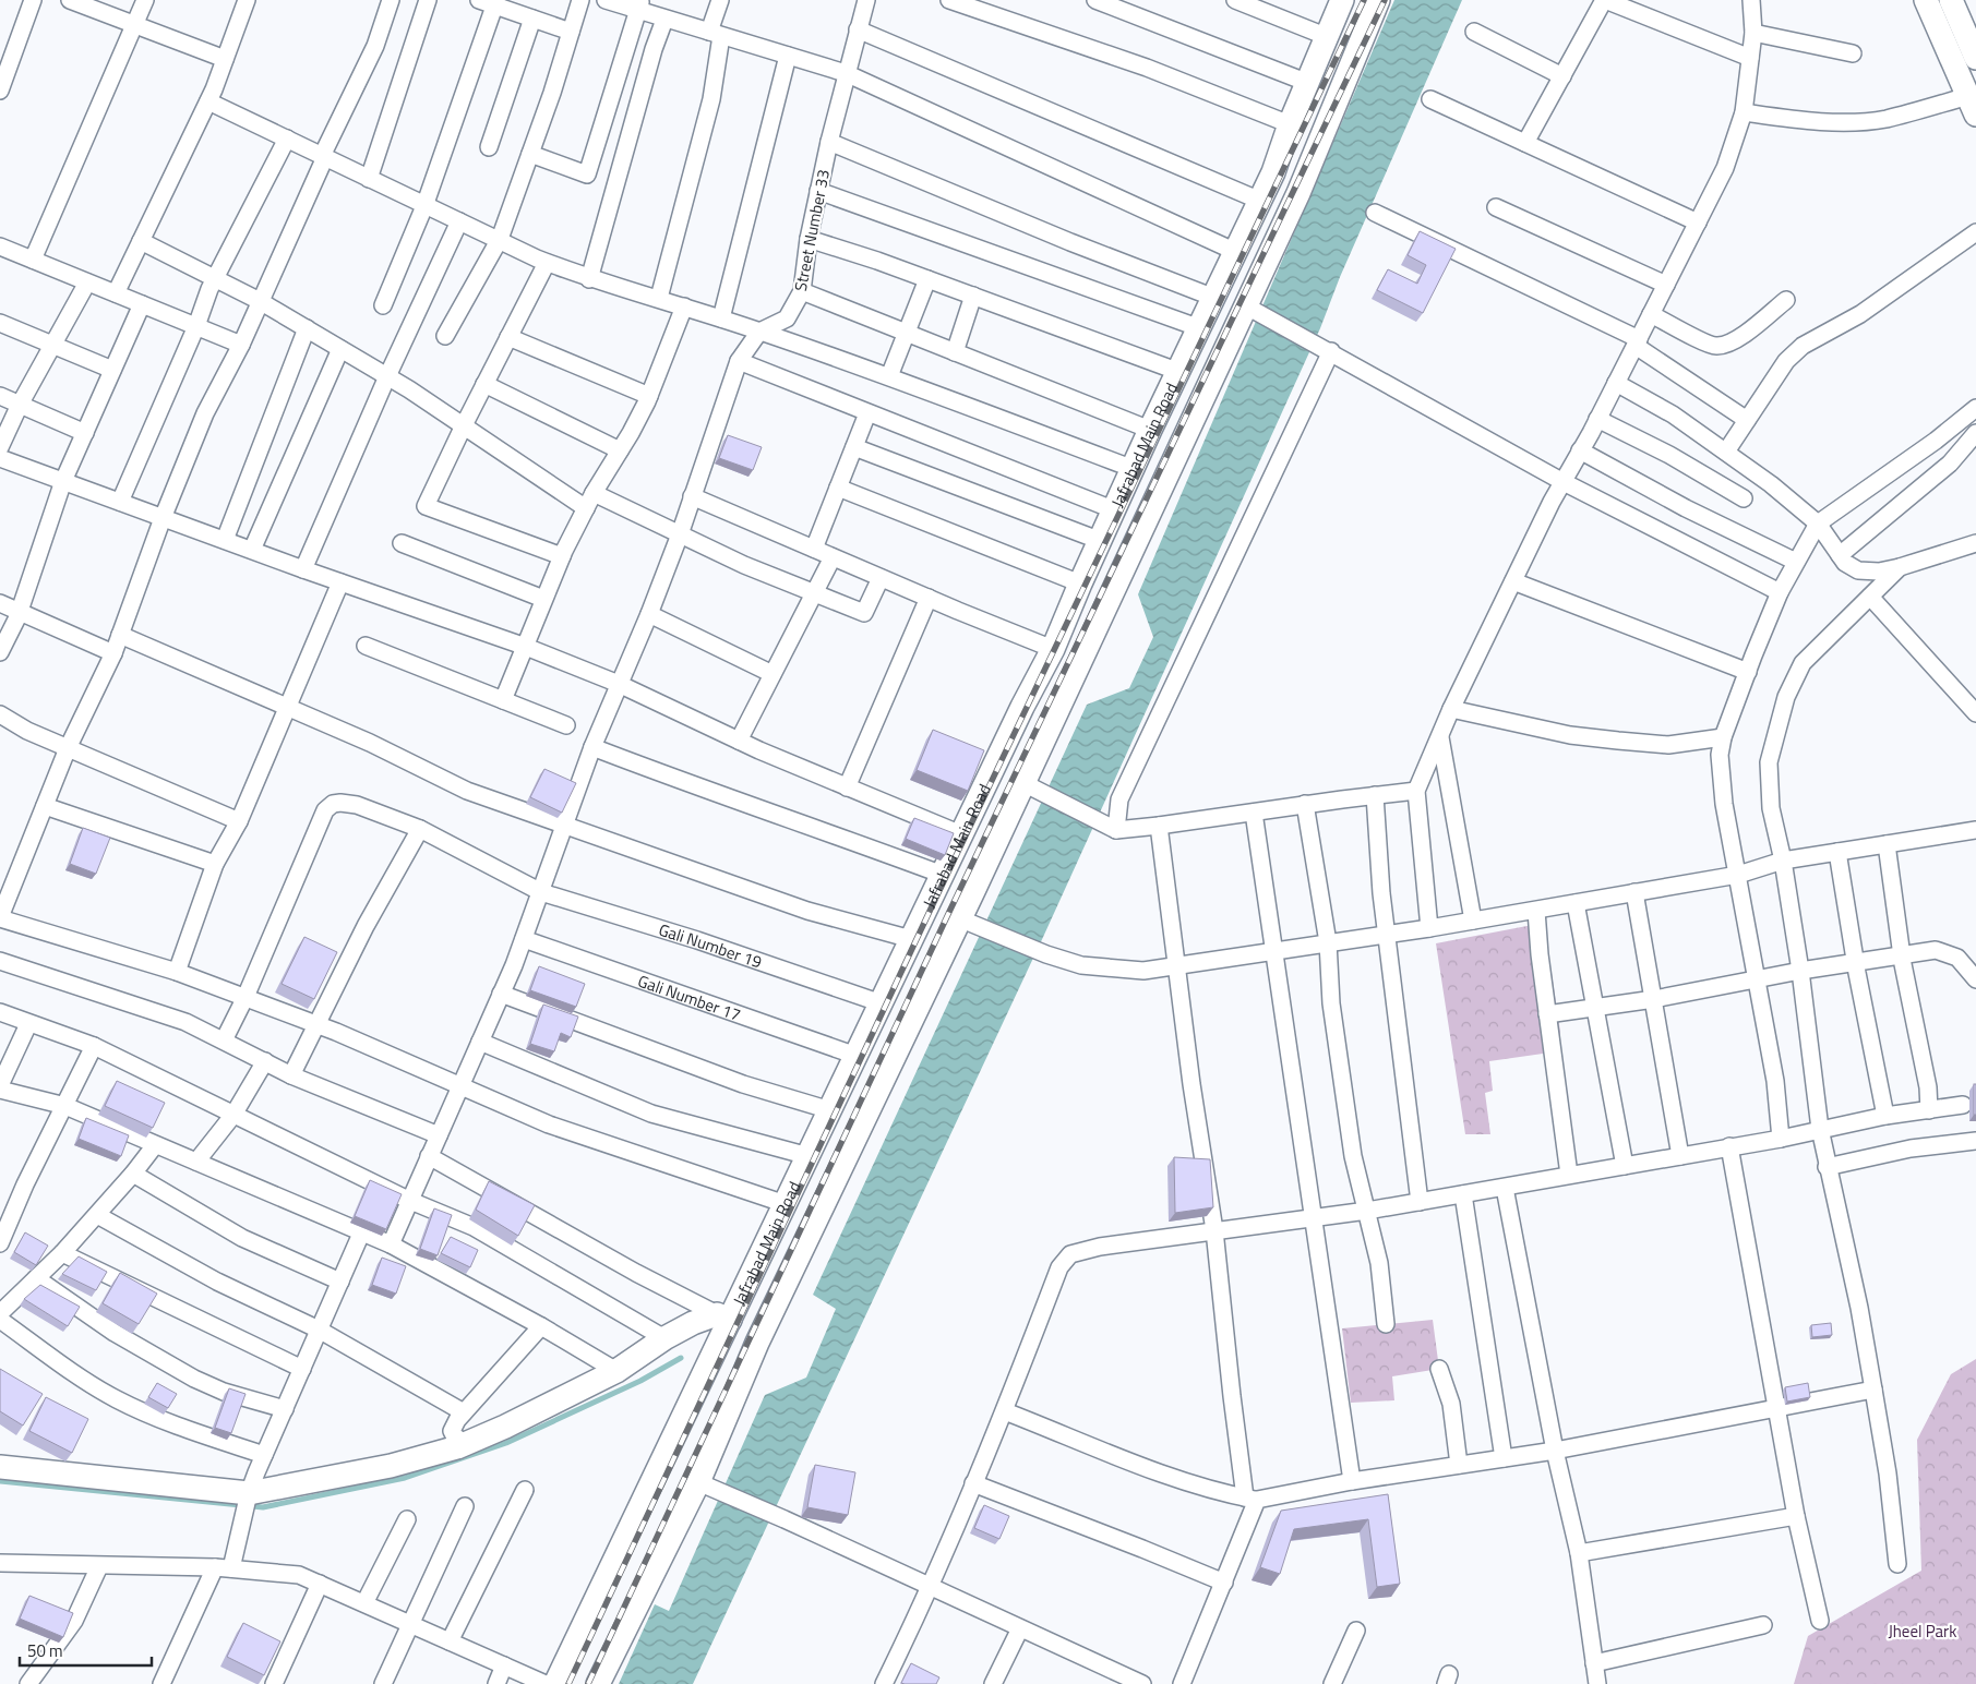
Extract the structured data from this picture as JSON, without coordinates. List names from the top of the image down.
{
  "streets": {
    "main road": ["Jafrabad Main Road"],
    "street": ["Street Number 33", "Gali Number 19", "Gali Number 17"]
  },
  "crossings": [
    ["Jafrabad Main Road", "Gali Number 19"],
    ["Jafrabad Main Road", "Gali Number 17"]
  ],
  "parks": ["Jheel Park"],
  "scale_bar": "50 m"
}
